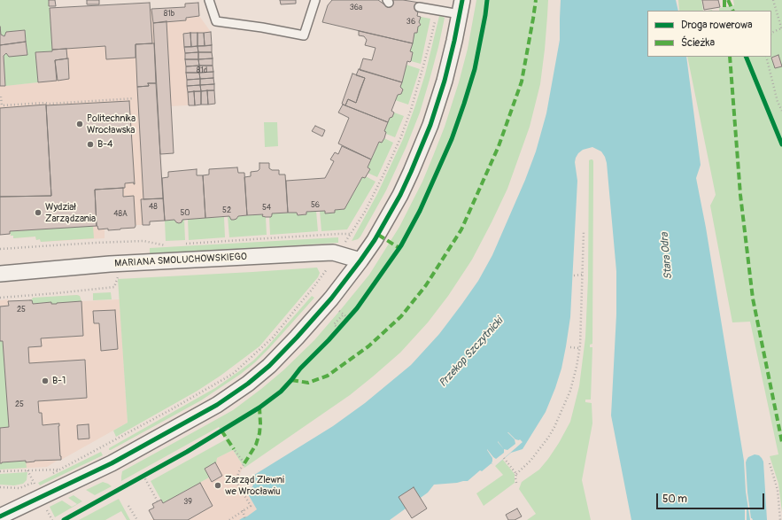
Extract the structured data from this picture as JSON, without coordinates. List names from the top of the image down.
{
  "streets": {
    "street": ["MARIANA SMOLUCHOWSKIEGO"]
  },
  "water": ["Stara Odra", "Przekop Szczytnicki"],
  "places": [
    "Politechnika Wrocławska",
    "B-4",
    "Wydział Zarządzania",
    "B-1",
    "Zarząd Zlewni we Wrocławiu"
  ],
  "house_numbers": [
    "36a",
    "81b",
    "36",
    "81d",
    "56",
    "48",
    "54",
    "52",
    "50",
    "48A",
    "25",
    "25",
    "39"
  ],
  "legend": ["Droga rowerowa", "Ścieżka"],
  "scale_bar": "50 m"
}
